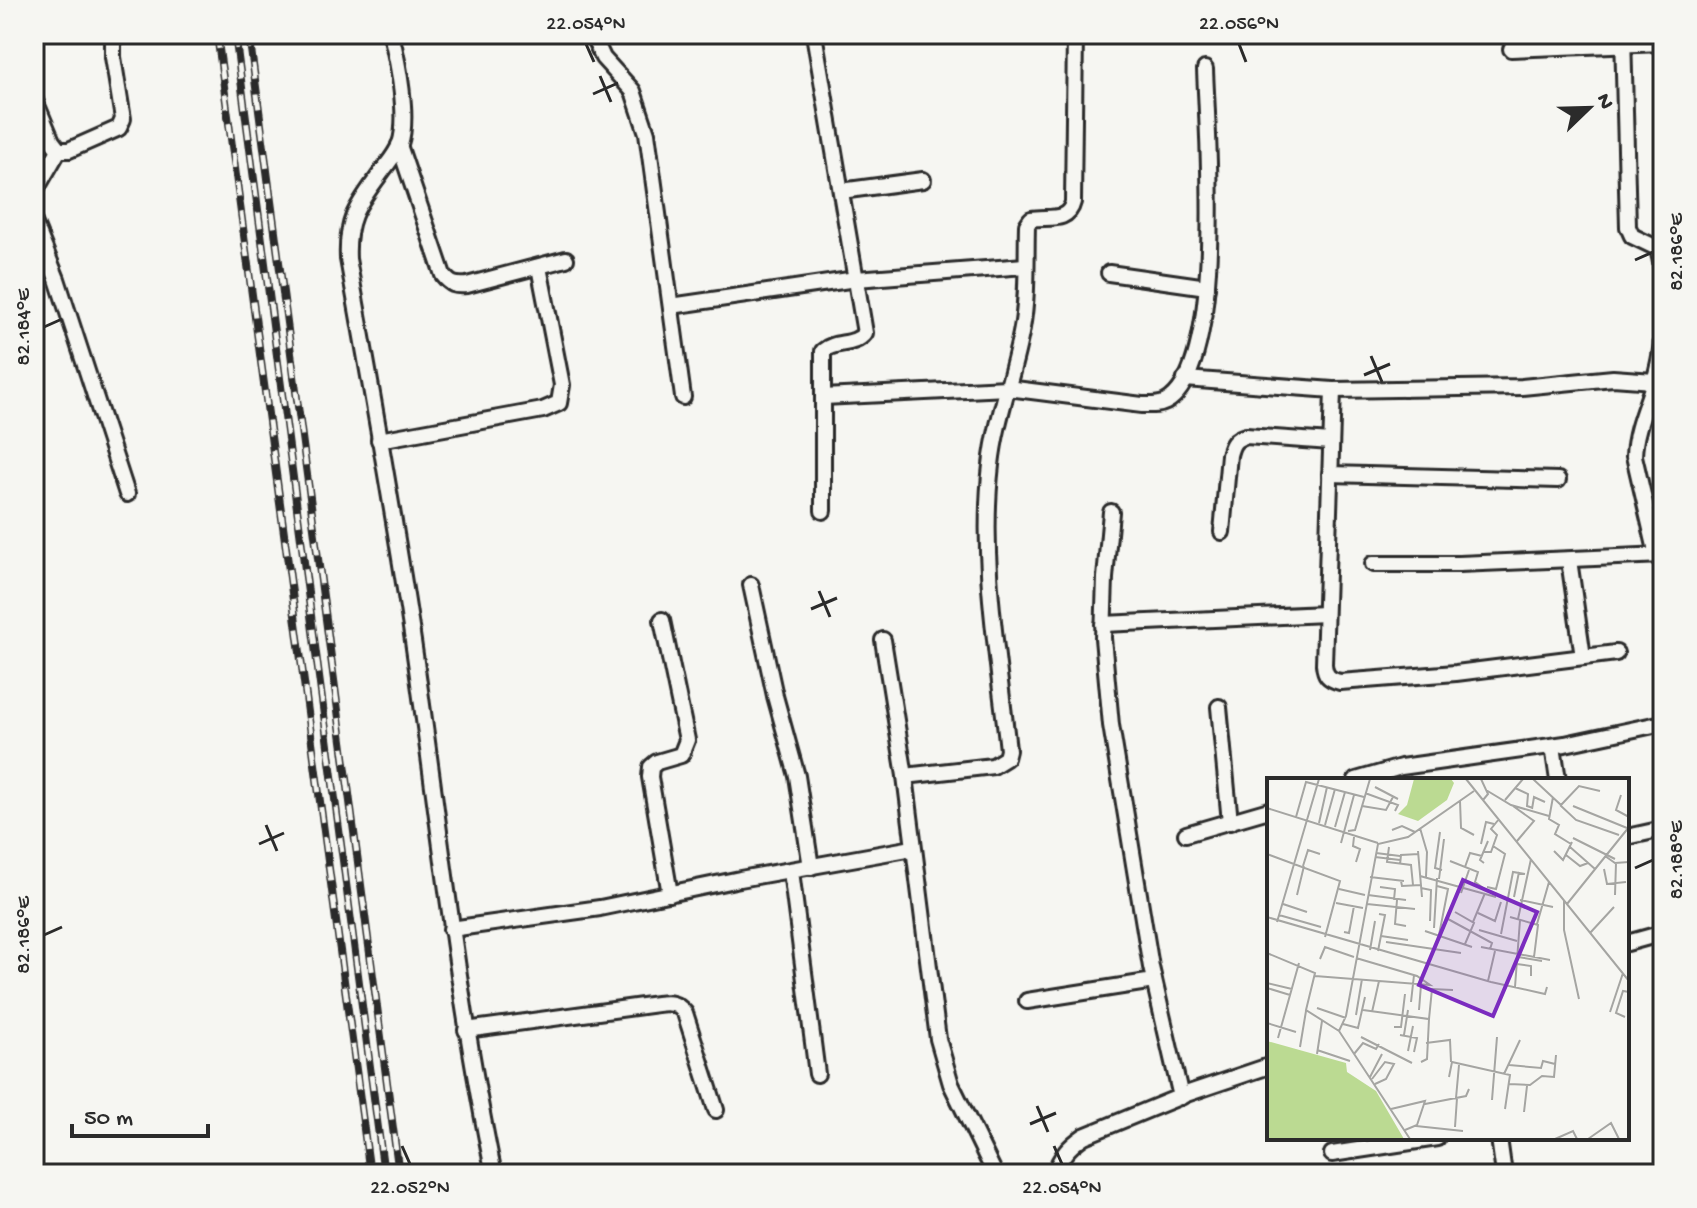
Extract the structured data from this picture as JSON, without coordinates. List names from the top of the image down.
{
  "scale_bar": "50 m",
  "north": "top right",
  "coordinates": [
    "22.054°N",
    "22.056°N",
    "82.186°E",
    "82.184°E",
    "82.188°E",
    "22.052°N"
  ]
}
